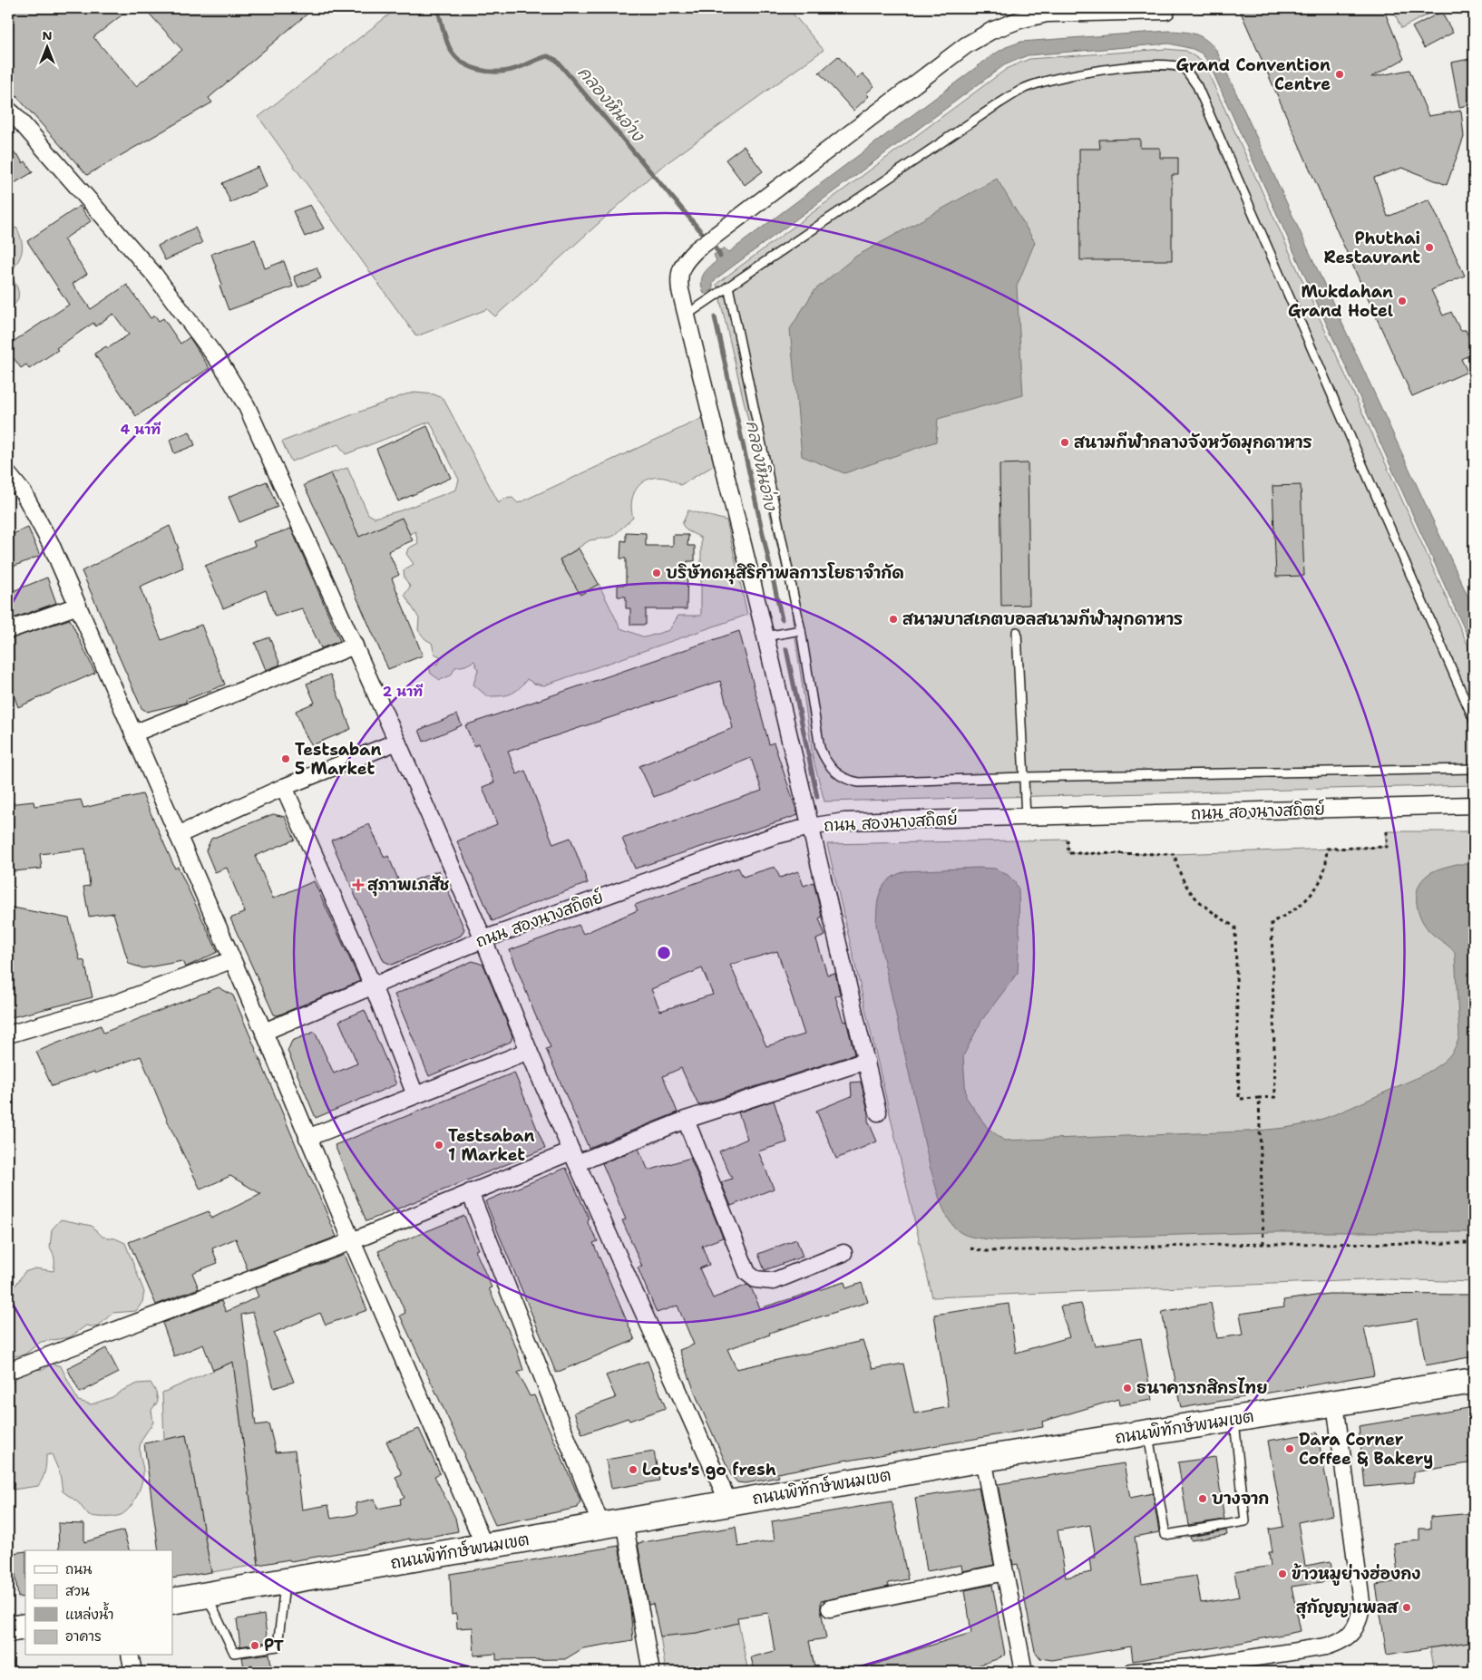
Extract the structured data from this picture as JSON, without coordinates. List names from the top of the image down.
{
  "streets": {
    "main road": ["ถนนพิทักษ์พนมเขต"],
    "street": ["ถนน สองนางสถิตย์"]
  },
  "water": ["คลองหินอ่าง"],
  "places": {
    "other": [
      "Grand Convention Centre",
      "Phuthai Restaurant",
      "Mukdahan Grand Hotel",
      "สนามกีฬากลางจังหวัดมุกดาหาร",
      "บริษัทดนุสิริกำพลการโยธาจำกัด",
      "สนามบาสเกตบอลสนามกีฬามุกดาหาร",
      "Testsaban 5 Market",
      "Testsaban 1 Market",
      "ธนาคารกสิกรไทย",
      "Dara Corner Coffee & Bakery",
      "Lotus's go fresh",
      "บางจาก",
      "ข้าวหมูย่างฮ่องกง",
      "สุกัญญาเพลส",
      "PT"
    ],
    "health": ["สุภาพเภสัช"]
  },
  "legend": [
    "ถนน",
    "สวน",
    "แหล่งน้ำ",
    "อาคาร"
  ],
  "north": "top",
  "rings": ["4 นาที", "2 นาที"]
}
